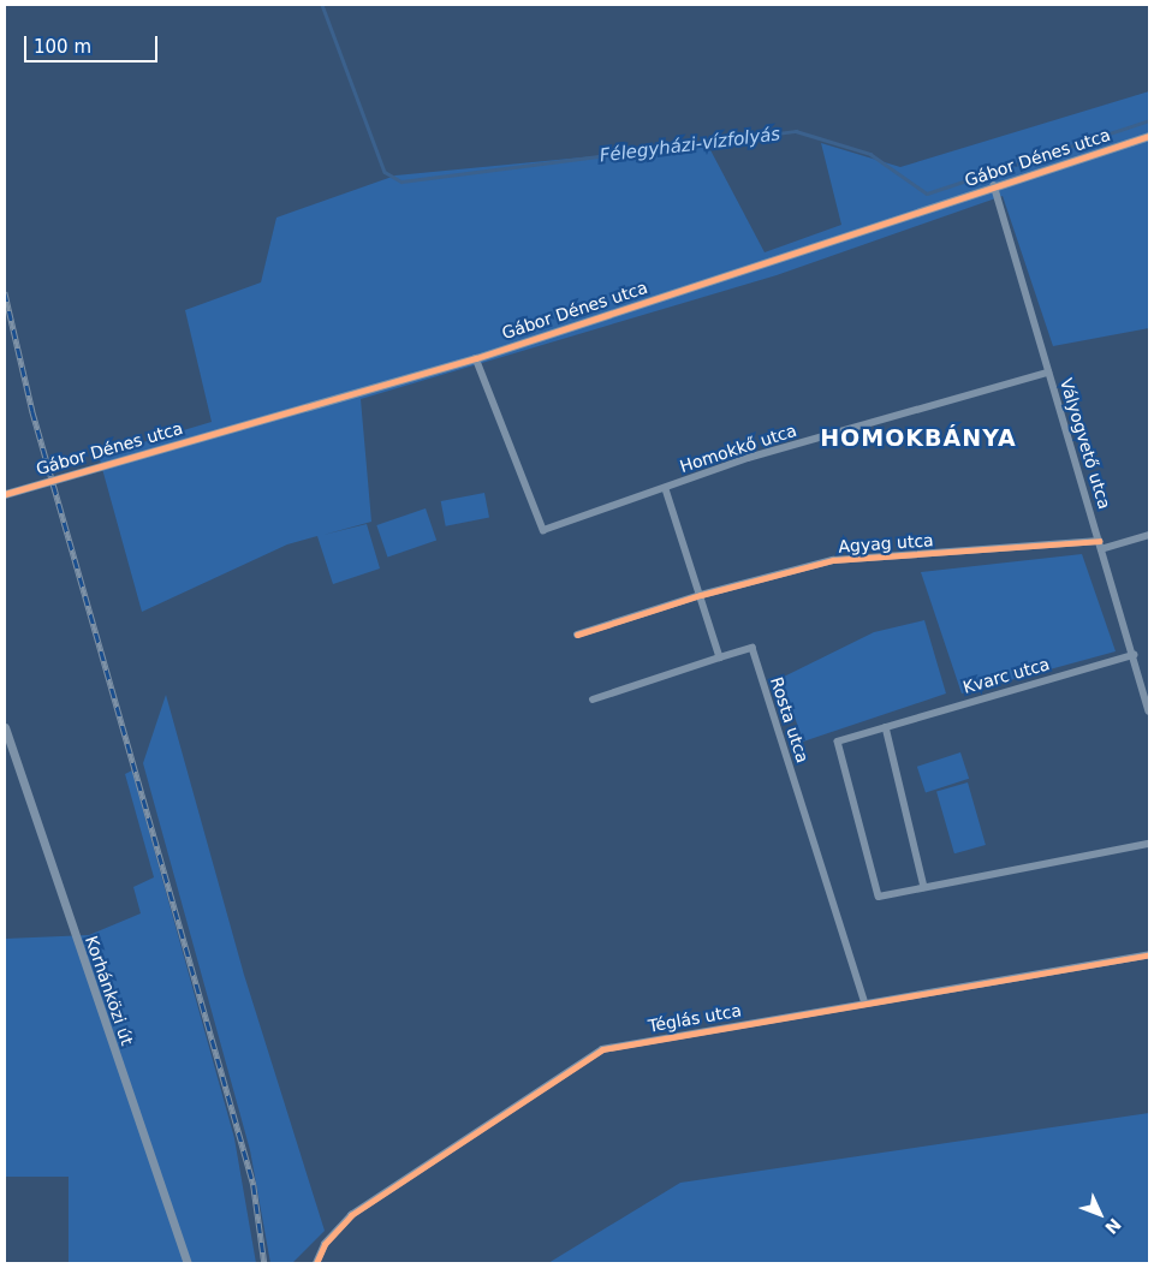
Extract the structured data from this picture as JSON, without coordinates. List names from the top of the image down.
{
  "streets": {
    "street": [
      "Gábor Dénes utca",
      "Vályogvető utca",
      "Homokkő utca",
      "Agyag utca",
      "Kvarc utca",
      "Rosta utca",
      "Korhánközi út",
      "Téglás utca"
    ]
  },
  "crossings": [
    ["Gábor Dénes utca", "Vályogvető utca"],
    ["Gábor Dénes utca", "Homokkő utca"],
    ["Vályogvető utca", "Homokkő utca"],
    ["Vályogvető utca", "Agyag utca"],
    ["Vályogvető utca", "Kvarc utca"],
    ["Rosta utca", "Téglás utca"]
  ],
  "districts": ["HOMOKBÁNYA"],
  "water": ["Félegyházi-vízfolyás"],
  "scale_bar": "100 m",
  "north": "bottom right"
}
